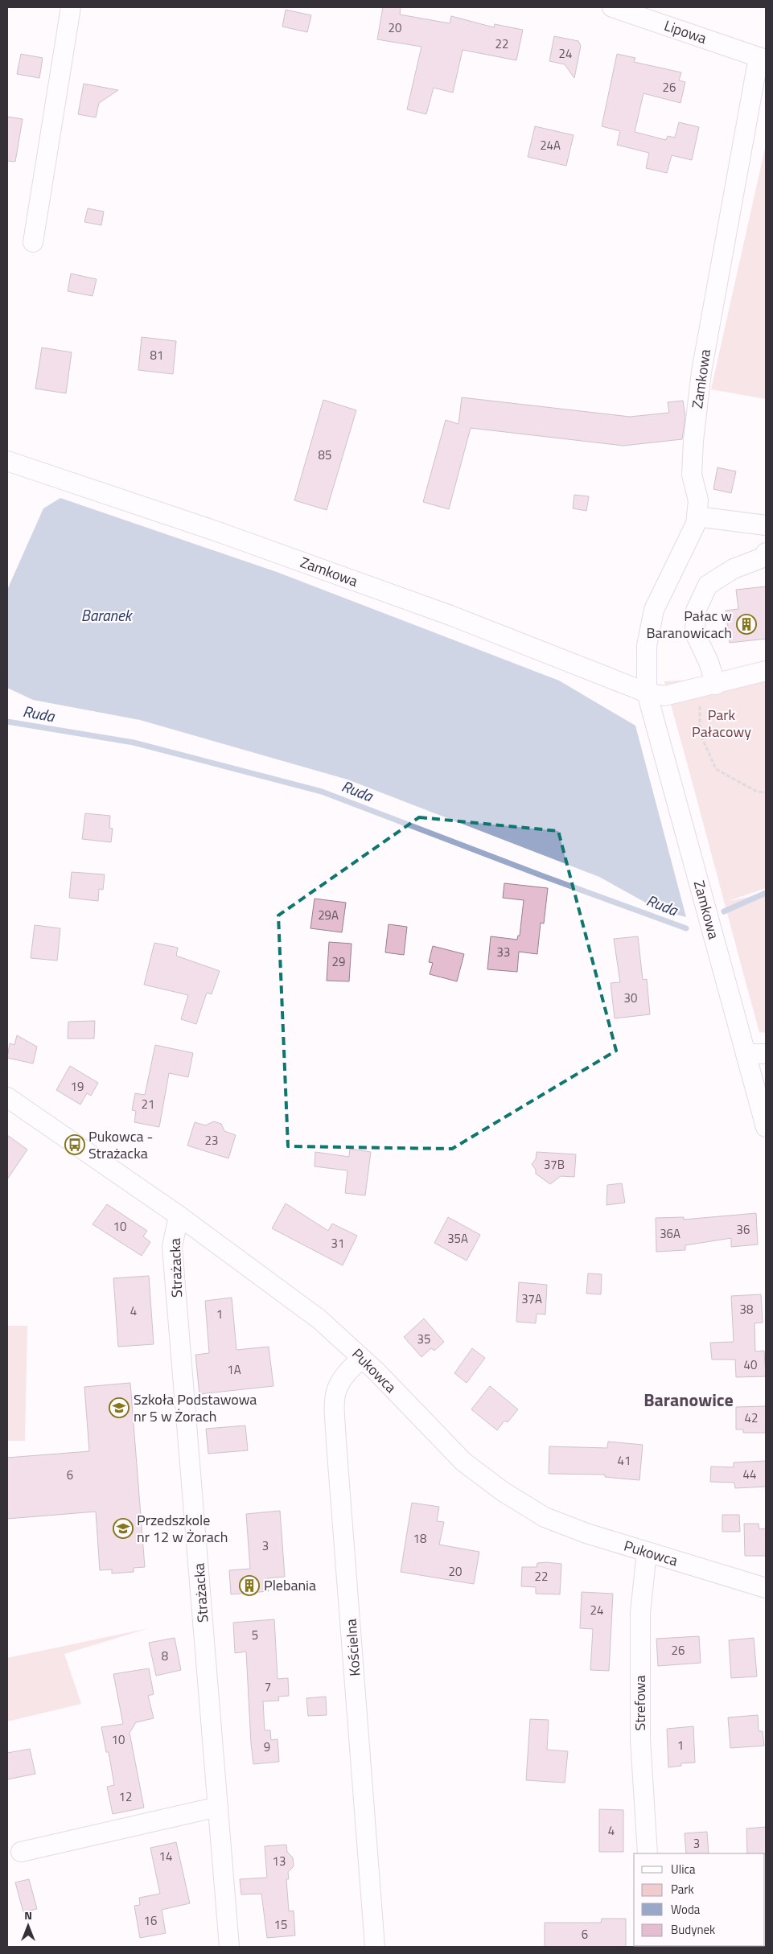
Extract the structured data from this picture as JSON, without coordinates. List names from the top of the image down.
{
  "streets": {
    "street": [
      "Lipowa",
      "Zamkowa",
      "Strażacka",
      "Pukowca",
      "Kościelna",
      "Strefowa"
    ]
  },
  "crossings": [
    ["Lipowa", "Zamkowa"],
    ["Strażacka", "Pukowca"],
    ["Pukowca", "Kościelna"],
    ["Pukowca", "Strefowa"]
  ],
  "districts": ["Baranowice"],
  "water": ["Baranek", "Ruda"],
  "parks": ["Park Pałacowy"],
  "places": {
    "building": ["Pałac w Baranowicach", "Plebania"],
    "bus stop": ["Pukowca - Strażacka"],
    "school or university": ["Szkoła Podstawowa nr 5 w Żorach", "Przedszkole nr 12 w Żorach"]
  },
  "house_numbers": [
    "20",
    "22",
    "24",
    "26",
    "24A",
    "81",
    "85",
    "29A",
    "33",
    "29",
    "30",
    "19",
    "21",
    "23",
    "37B",
    "10",
    "36",
    "36A",
    "35A",
    "31",
    "37A",
    "38",
    "4",
    "1",
    "35",
    "40",
    "1A",
    "42",
    "41",
    "44",
    "6",
    "18",
    "3",
    "20",
    "22",
    "24",
    "5",
    "26",
    "8",
    "7",
    "10",
    "1",
    "9",
    "12",
    "4",
    "3",
    "14",
    "13",
    "16",
    "15",
    "6"
  ],
  "legend": [
    "Ulica",
    "Park",
    "Woda",
    "Budynek"
  ],
  "north": "top"
}
